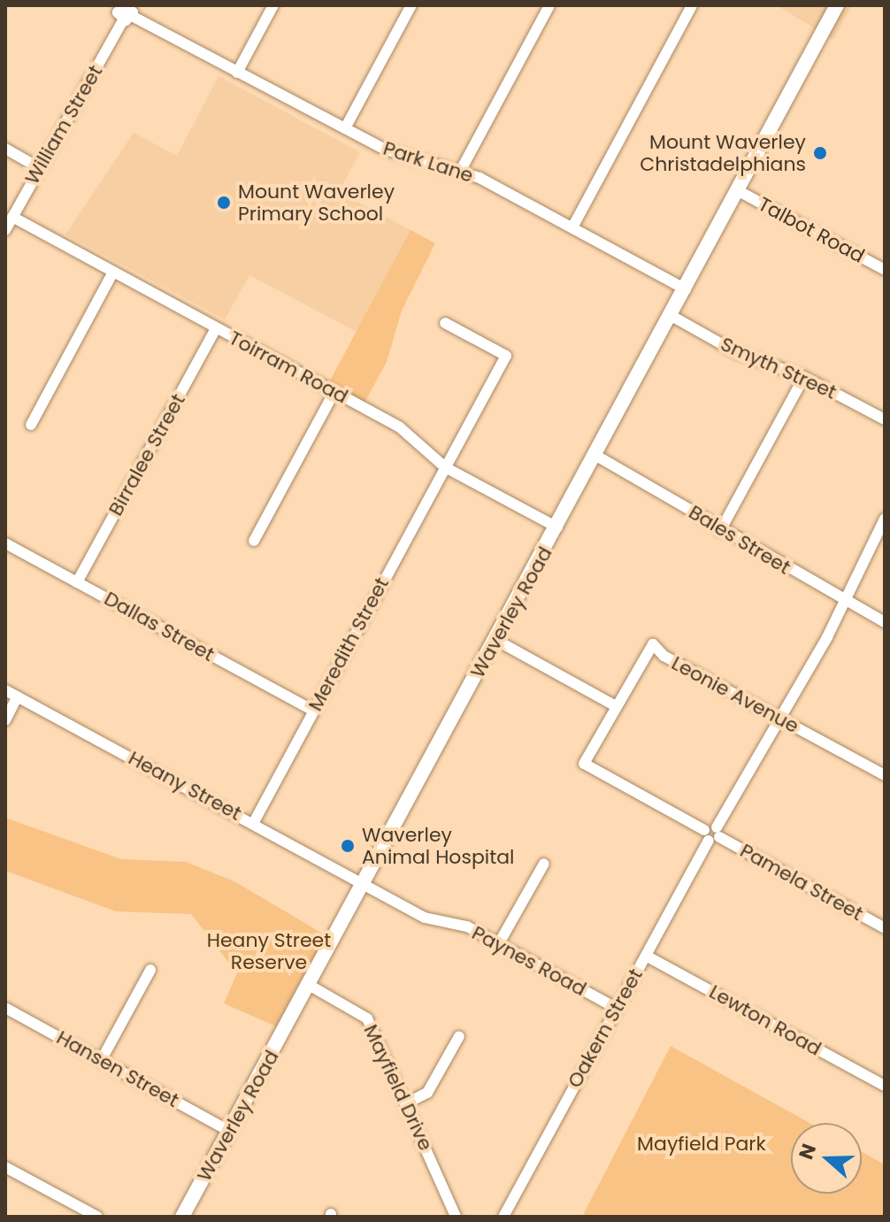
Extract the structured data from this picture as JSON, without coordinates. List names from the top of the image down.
{
  "streets": {
    "main road": ["Waverley Road"],
    "street": [
      "William Street",
      "Park Lane",
      "Talbot Road",
      "Toirram Road",
      "Smyth Street",
      "Birralee Street",
      "Bales Street",
      "Dallas Street",
      "Meredith Street",
      "Leonie Avenue",
      "Heany Street",
      "Pamela Street",
      "Paynes Road",
      "Lewton Road",
      "Oakern Street",
      "Hansen Street",
      "Mayfield Drive"
    ]
  },
  "crossings": [
    ["William Street", "Park Lane"],
    ["William Street", "Toirram Road"],
    ["Park Lane", "Waverley Road"],
    ["Talbot Road", "Waverley Road"],
    ["Toirram Road", "Birralee Street"],
    ["Toirram Road", "Waverley Road"],
    ["Toirram Road", "Meredith Street"],
    ["Smyth Street", "Waverley Road"],
    ["Birralee Street", "Dallas Street"],
    ["Bales Street", "Waverley Road"],
    ["Bales Street", "Oakern Street"],
    ["Waverley Road", "Heany Street"],
    ["Waverley Road", "Paynes Road"],
    ["Waverley Road", "Hansen Street"],
    ["Waverley Road", "Mayfield Drive"],
    ["Dallas Street", "Meredith Street"],
    ["Meredith Street", "Heany Street"],
    ["Leonie Avenue", "Pamela Street"],
    ["Leonie Avenue", "Oakern Street"],
    ["Heany Street", "Paynes Road"],
    ["Pamela Street", "Oakern Street"],
    ["Paynes Road", "Oakern Street"],
    ["Lewton Road", "Oakern Street"]
  ],
  "parks": ["Heany Street Reserve", "Mayfield Park"],
  "places": ["Mount Waverley Christadelphians", "Mount Waverley Primary School", "Waverley Animal Hospital"],
  "north": "left"
}
